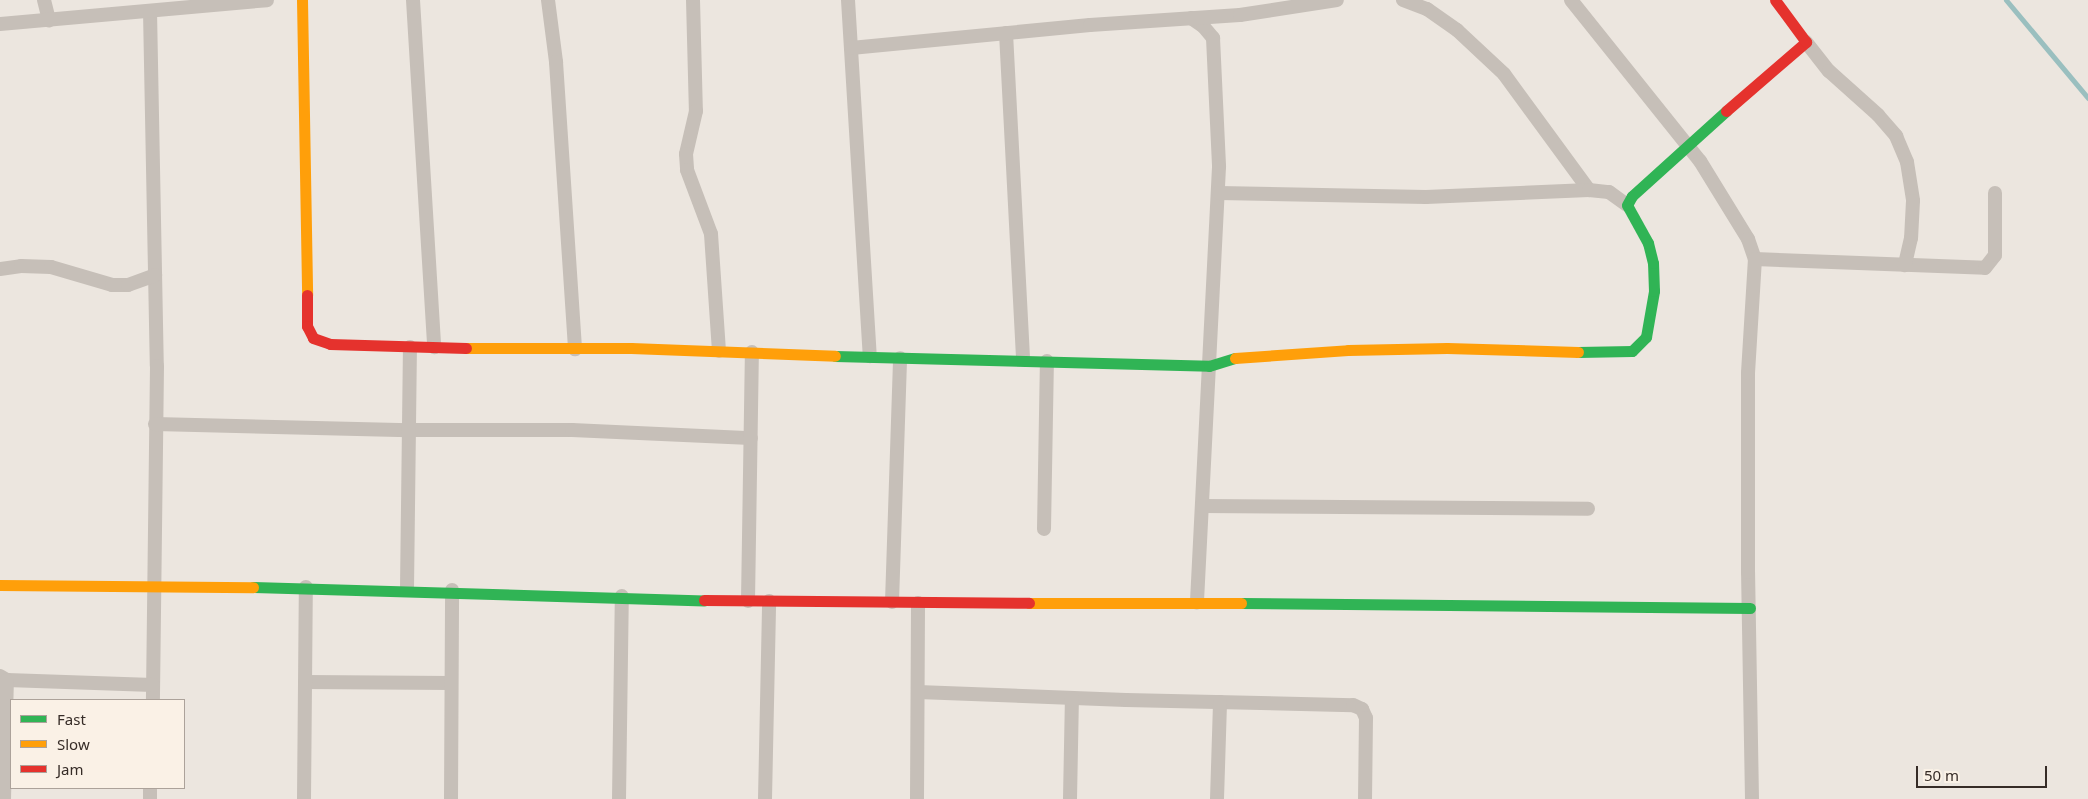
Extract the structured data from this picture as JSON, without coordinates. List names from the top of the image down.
{
  "legend": ["Fast", "Slow", "Jam"],
  "scale_bar": "50 m"
}
